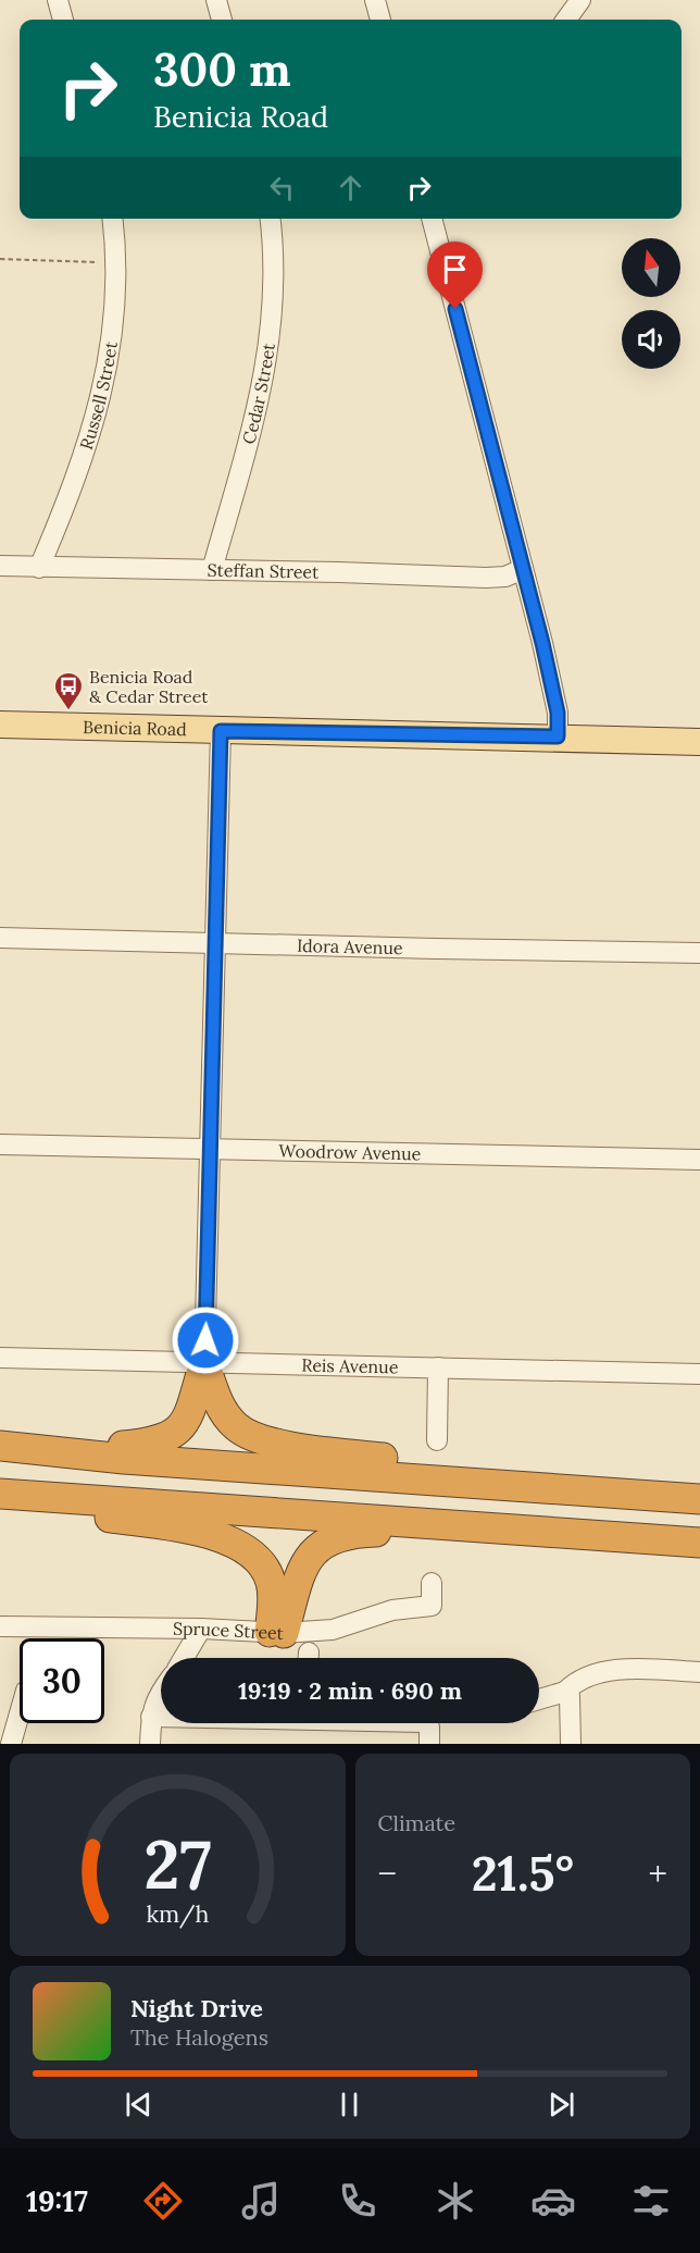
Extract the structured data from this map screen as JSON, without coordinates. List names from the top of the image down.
{
  "streets": {
    "main road": ["Benicia Road"],
    "street": [
      "Russell Street",
      "Cedar Street",
      "Steffan Street",
      "Idora Avenue",
      "Woodrow Avenue",
      "Reis Avenue",
      "Spruce Street"
    ]
  },
  "crossings": [
    ["Russell Street", "Steffan Street"],
    ["Cedar Street", "Steffan Street"]
  ],
  "places": {
    "bus stop": ["Benicia Road & Cedar Street"]
  },
  "north": "top",
  "page": {
    "turn": ["300 m", "Benicia Road"],
    "limit": "30",
    "trip": "19:19 · 2 min · 690 m",
    "tile": "Climate",
    "heat": ["−", "21.5°", "+"],
    "song": ["Night Drive", "The Halogens"],
    "tabs": "19:17",
    "gauge": ["27", "km/h"]
  }
}
